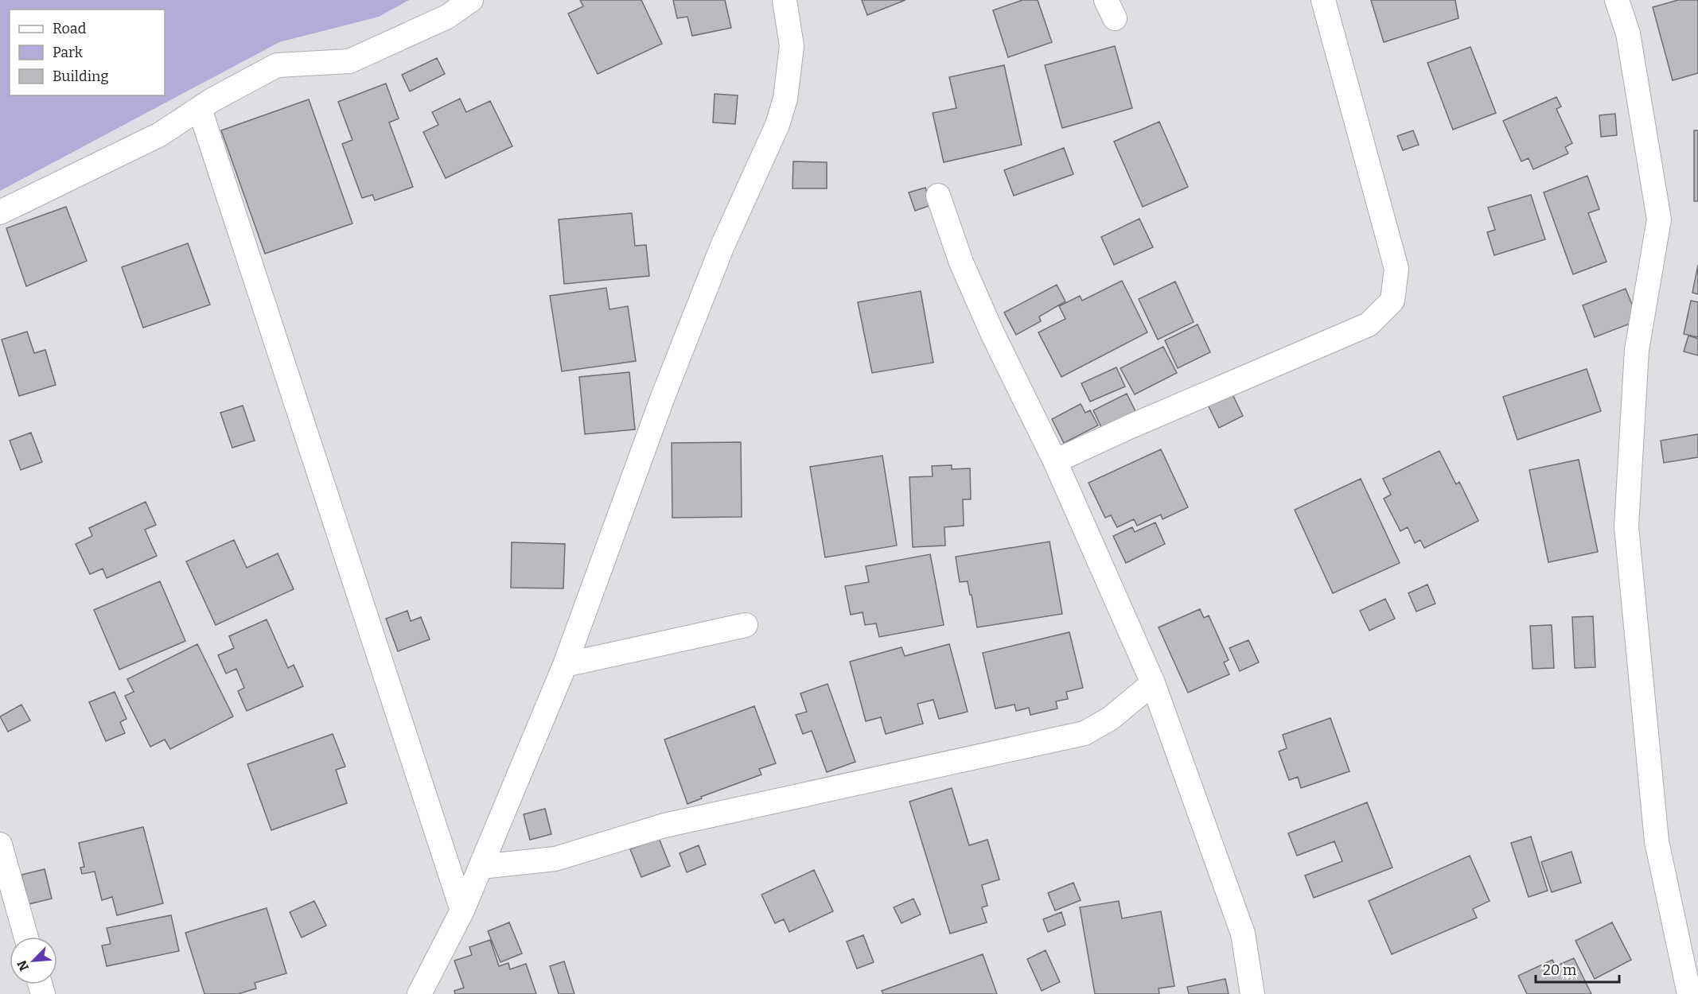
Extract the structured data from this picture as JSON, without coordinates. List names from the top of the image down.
{
  "legend": ["Road", "Park", "Building"],
  "scale_bar": "20 m",
  "north": "bottom left"
}
